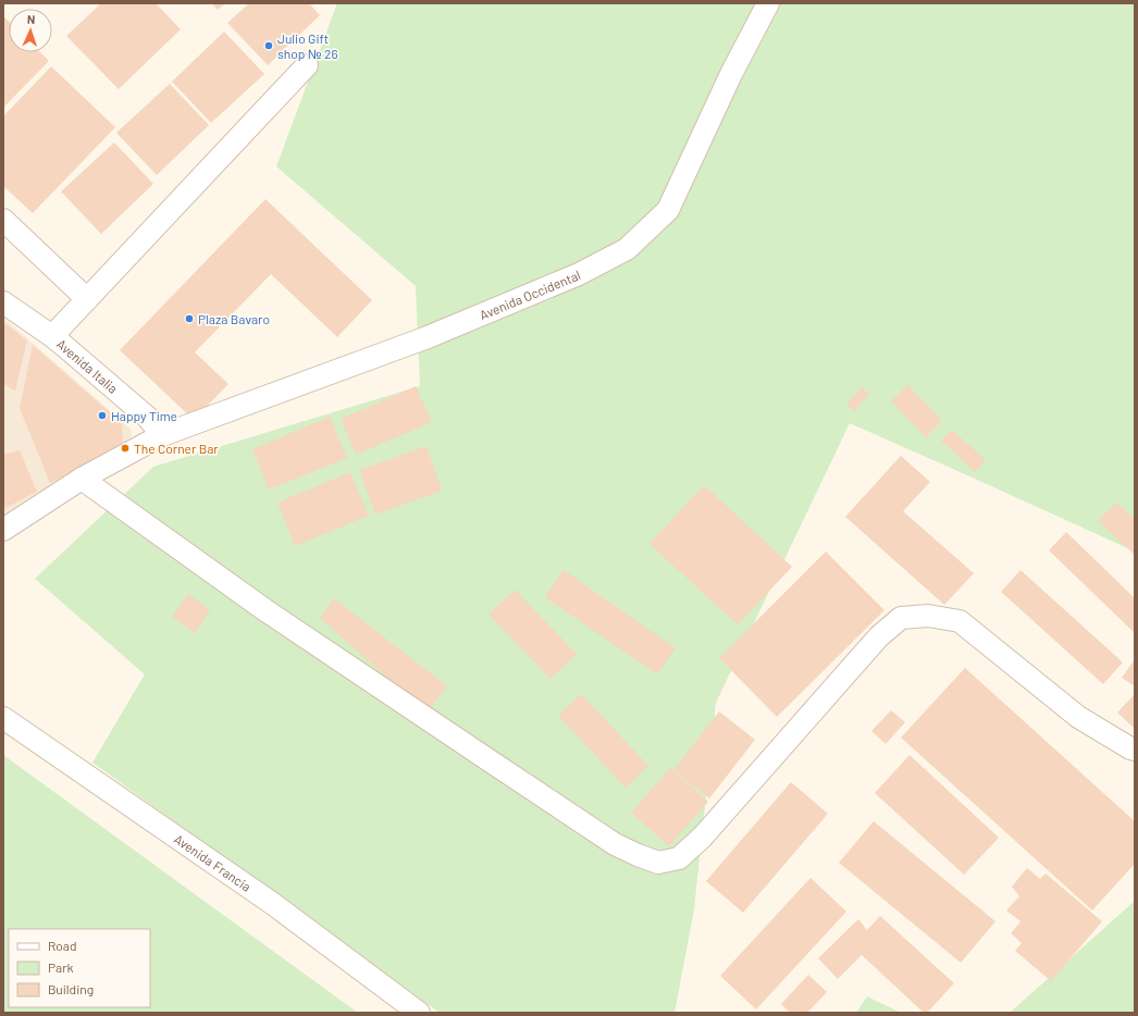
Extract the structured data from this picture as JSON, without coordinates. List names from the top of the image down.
{
  "streets": {
    "street": ["Avenida Occidental", "Avenida Italia", "Avenida Francia"]
  },
  "crossings": [
    ["Avenida Occidental", "Avenida Italia"]
  ],
  "places": [
    "Julio Gift shop № 26",
    "Plaza Bavaro",
    "Happy Time",
    "The Corner Bar"
  ],
  "legend": ["Road", "Park", "Building"],
  "north": "top"
}
